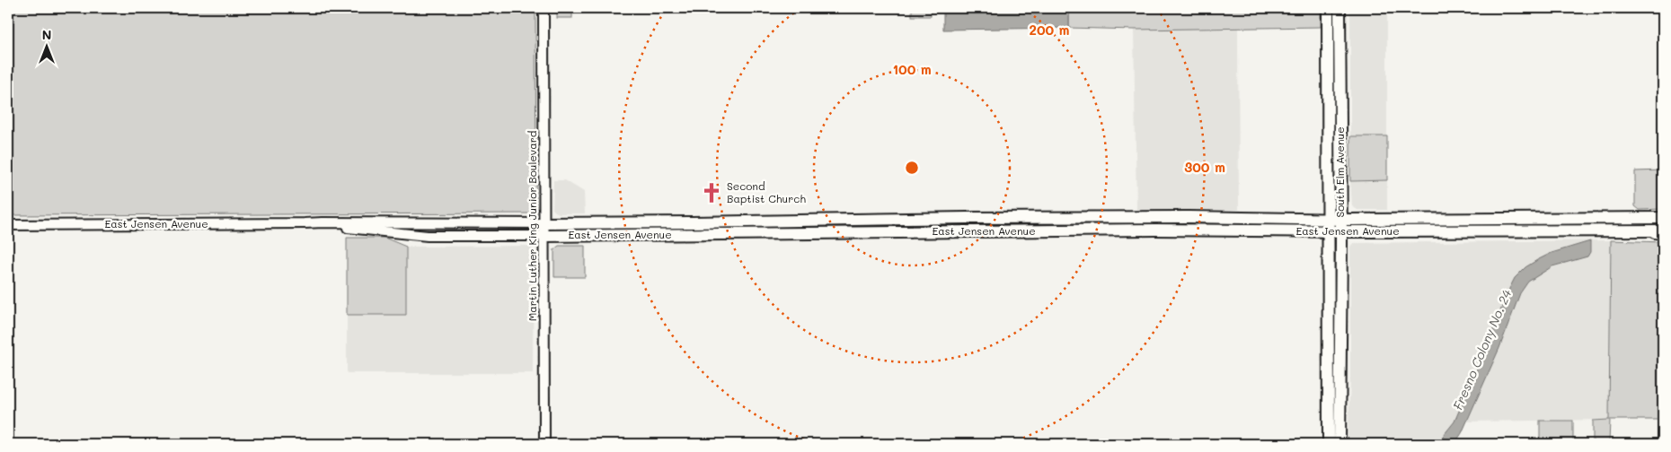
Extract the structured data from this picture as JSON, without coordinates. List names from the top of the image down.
{
  "streets": {
    "main road": ["South Elm Avenue", "East Jensen Avenue"],
    "street": ["Martin Luther King Junior Boulevard"]
  },
  "crossings": [
    ["South Elm Avenue", "East Jensen Avenue"],
    ["East Jensen Avenue", "Martin Luther King Junior Boulevard"]
  ],
  "water": ["Fresno Colony No. 24"],
  "places": {
    "church": ["Second Baptist Church"]
  },
  "north": "top",
  "rings": ["200 m", "100 m", "300 m"]
}
